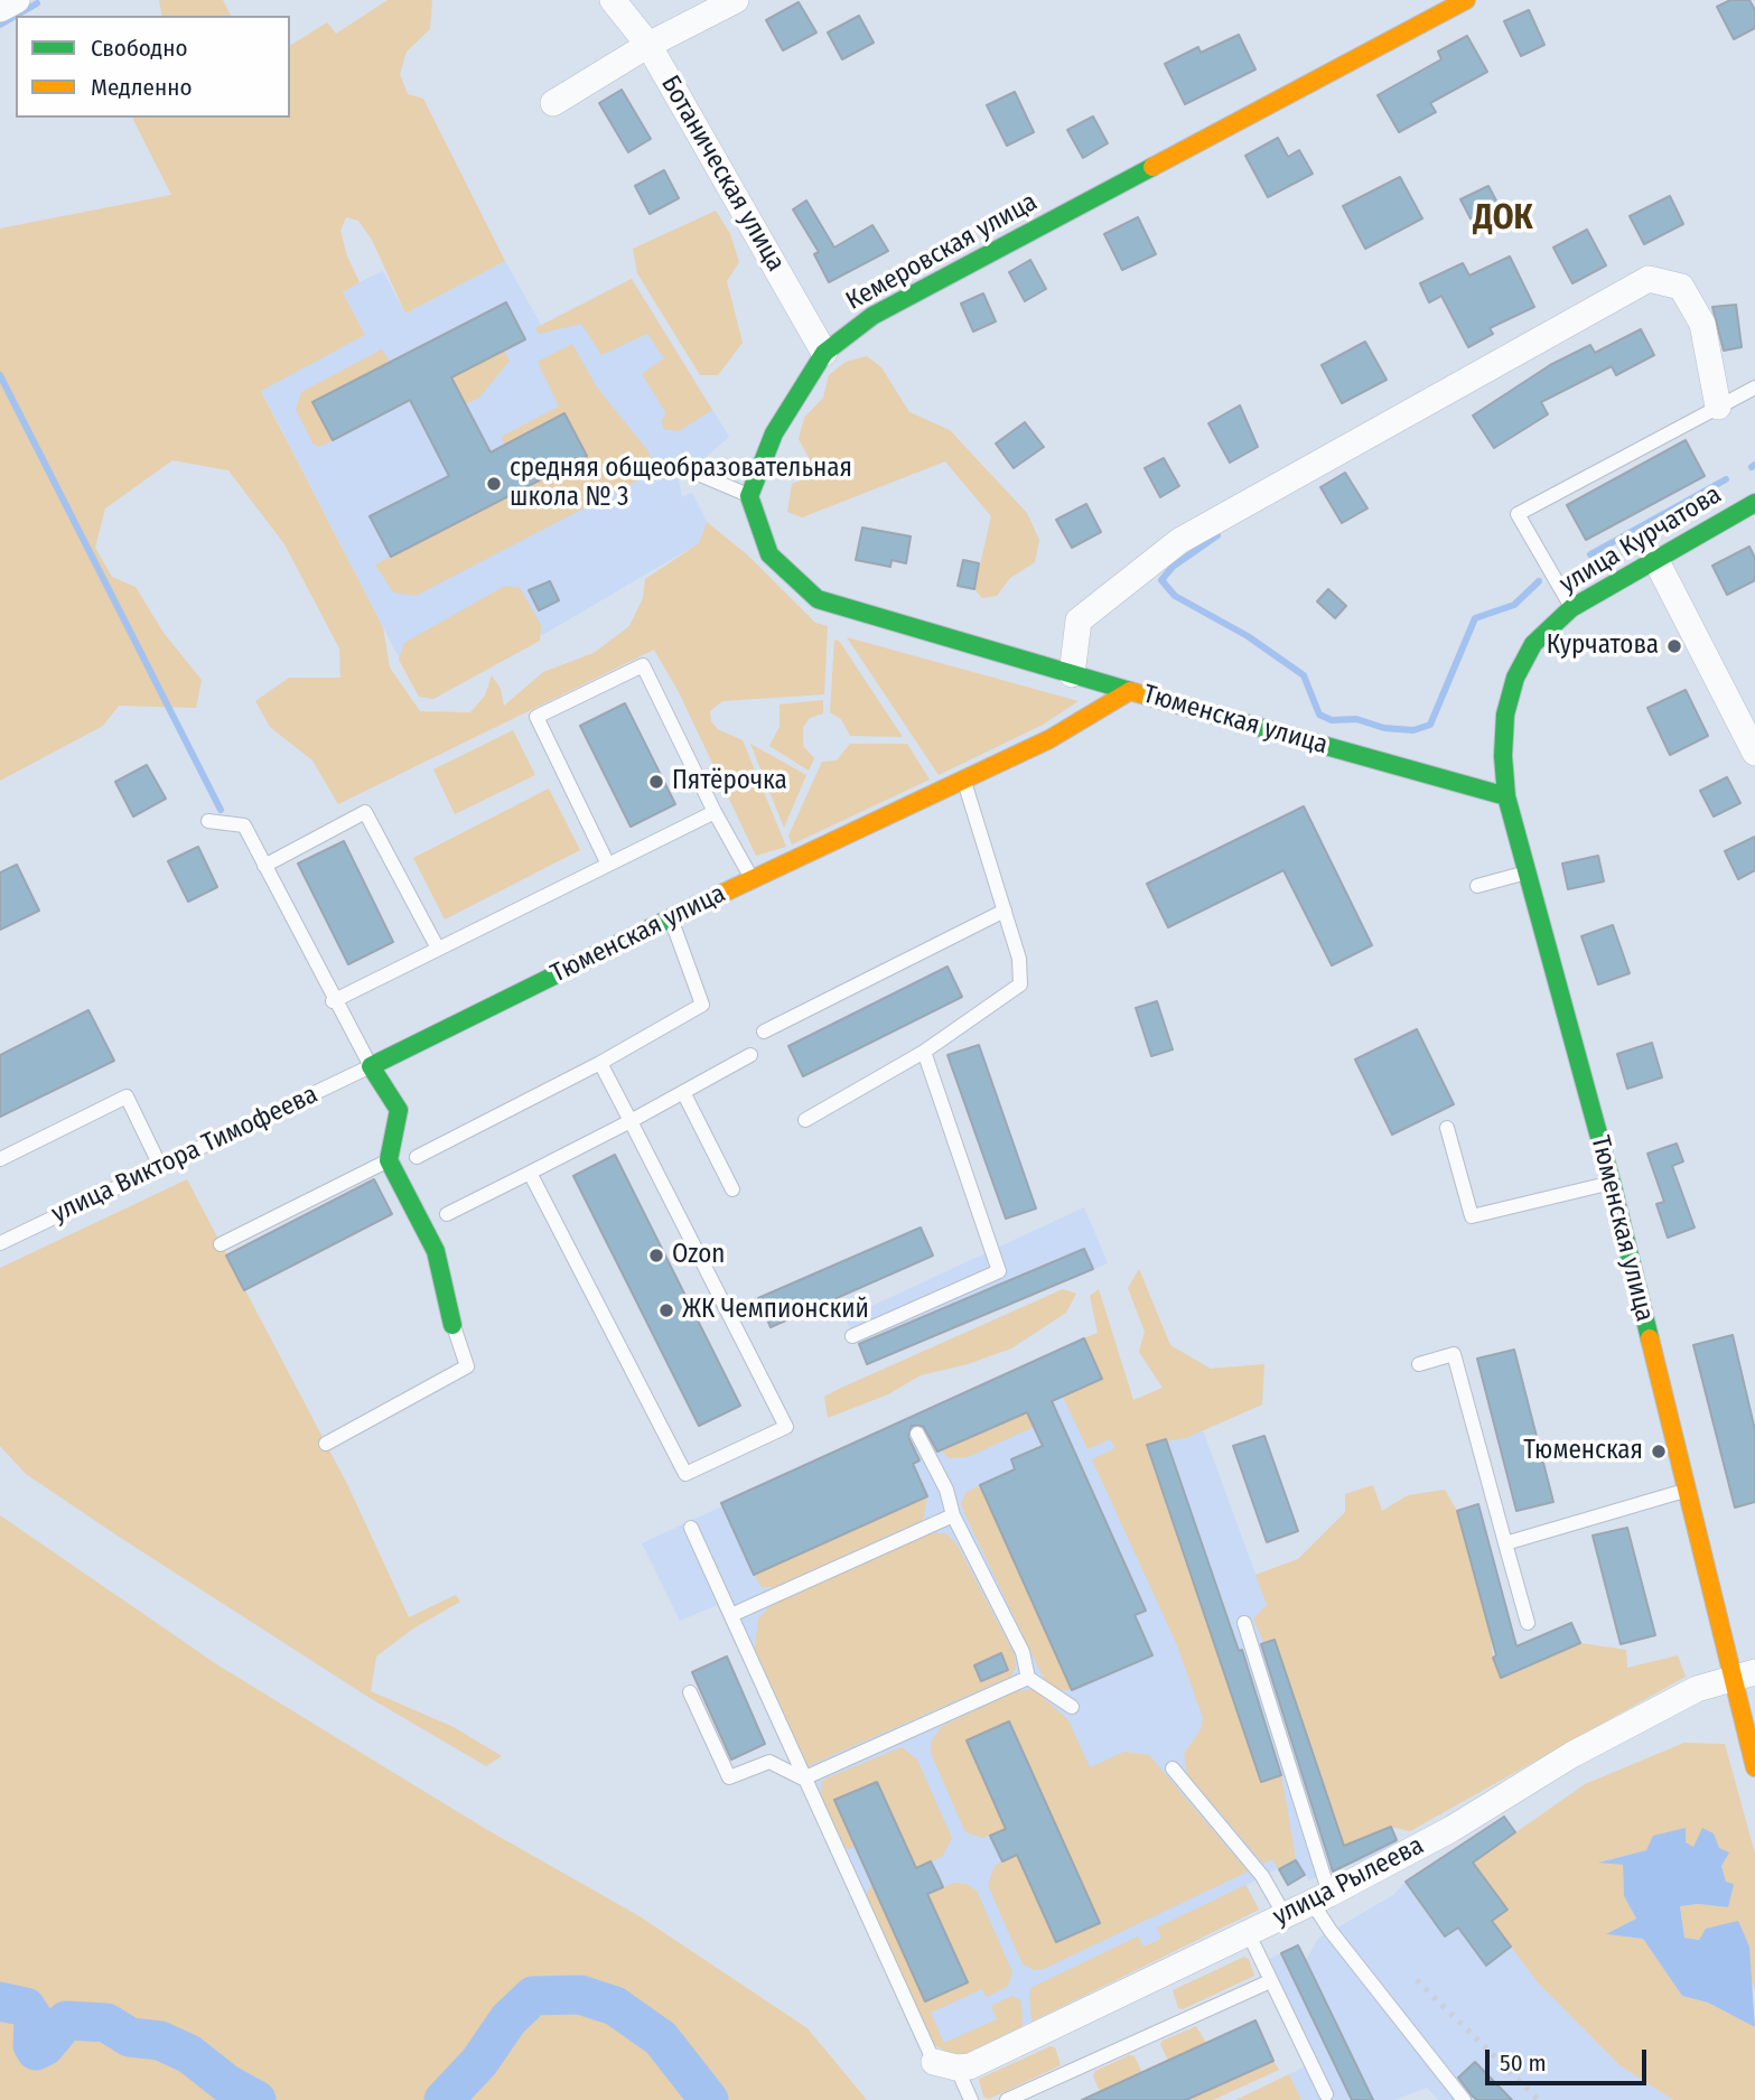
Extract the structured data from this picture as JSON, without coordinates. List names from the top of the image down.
{
  "streets": {
    "street": [
      "Ботаническая улица",
      "Кемеровская улица",
      "улица Курчатова",
      "Тюменская улица",
      "улица Рылеева"
    ],
    "lane": ["улица Виктора Тимофеева"]
  },
  "crossings": [
    ["Ботаническая улица", "Кемеровская улица"],
    ["улица Курчатова", "Тюменская улица"],
    ["Тюменская улица", "улица Виктора Тимофеева"],
    ["Тюменская улица", "улица Рылеева"]
  ],
  "districts": ["ДОК"],
  "places": [
    "средняя общеобразовательная школа № 3",
    "Курчатова",
    "Пятёрочка",
    "Ozon",
    "ЖК Чемпионский",
    "Тюменская"
  ],
  "legend": ["Свободно", "Медленно"],
  "scale_bar": "50 m"
}
